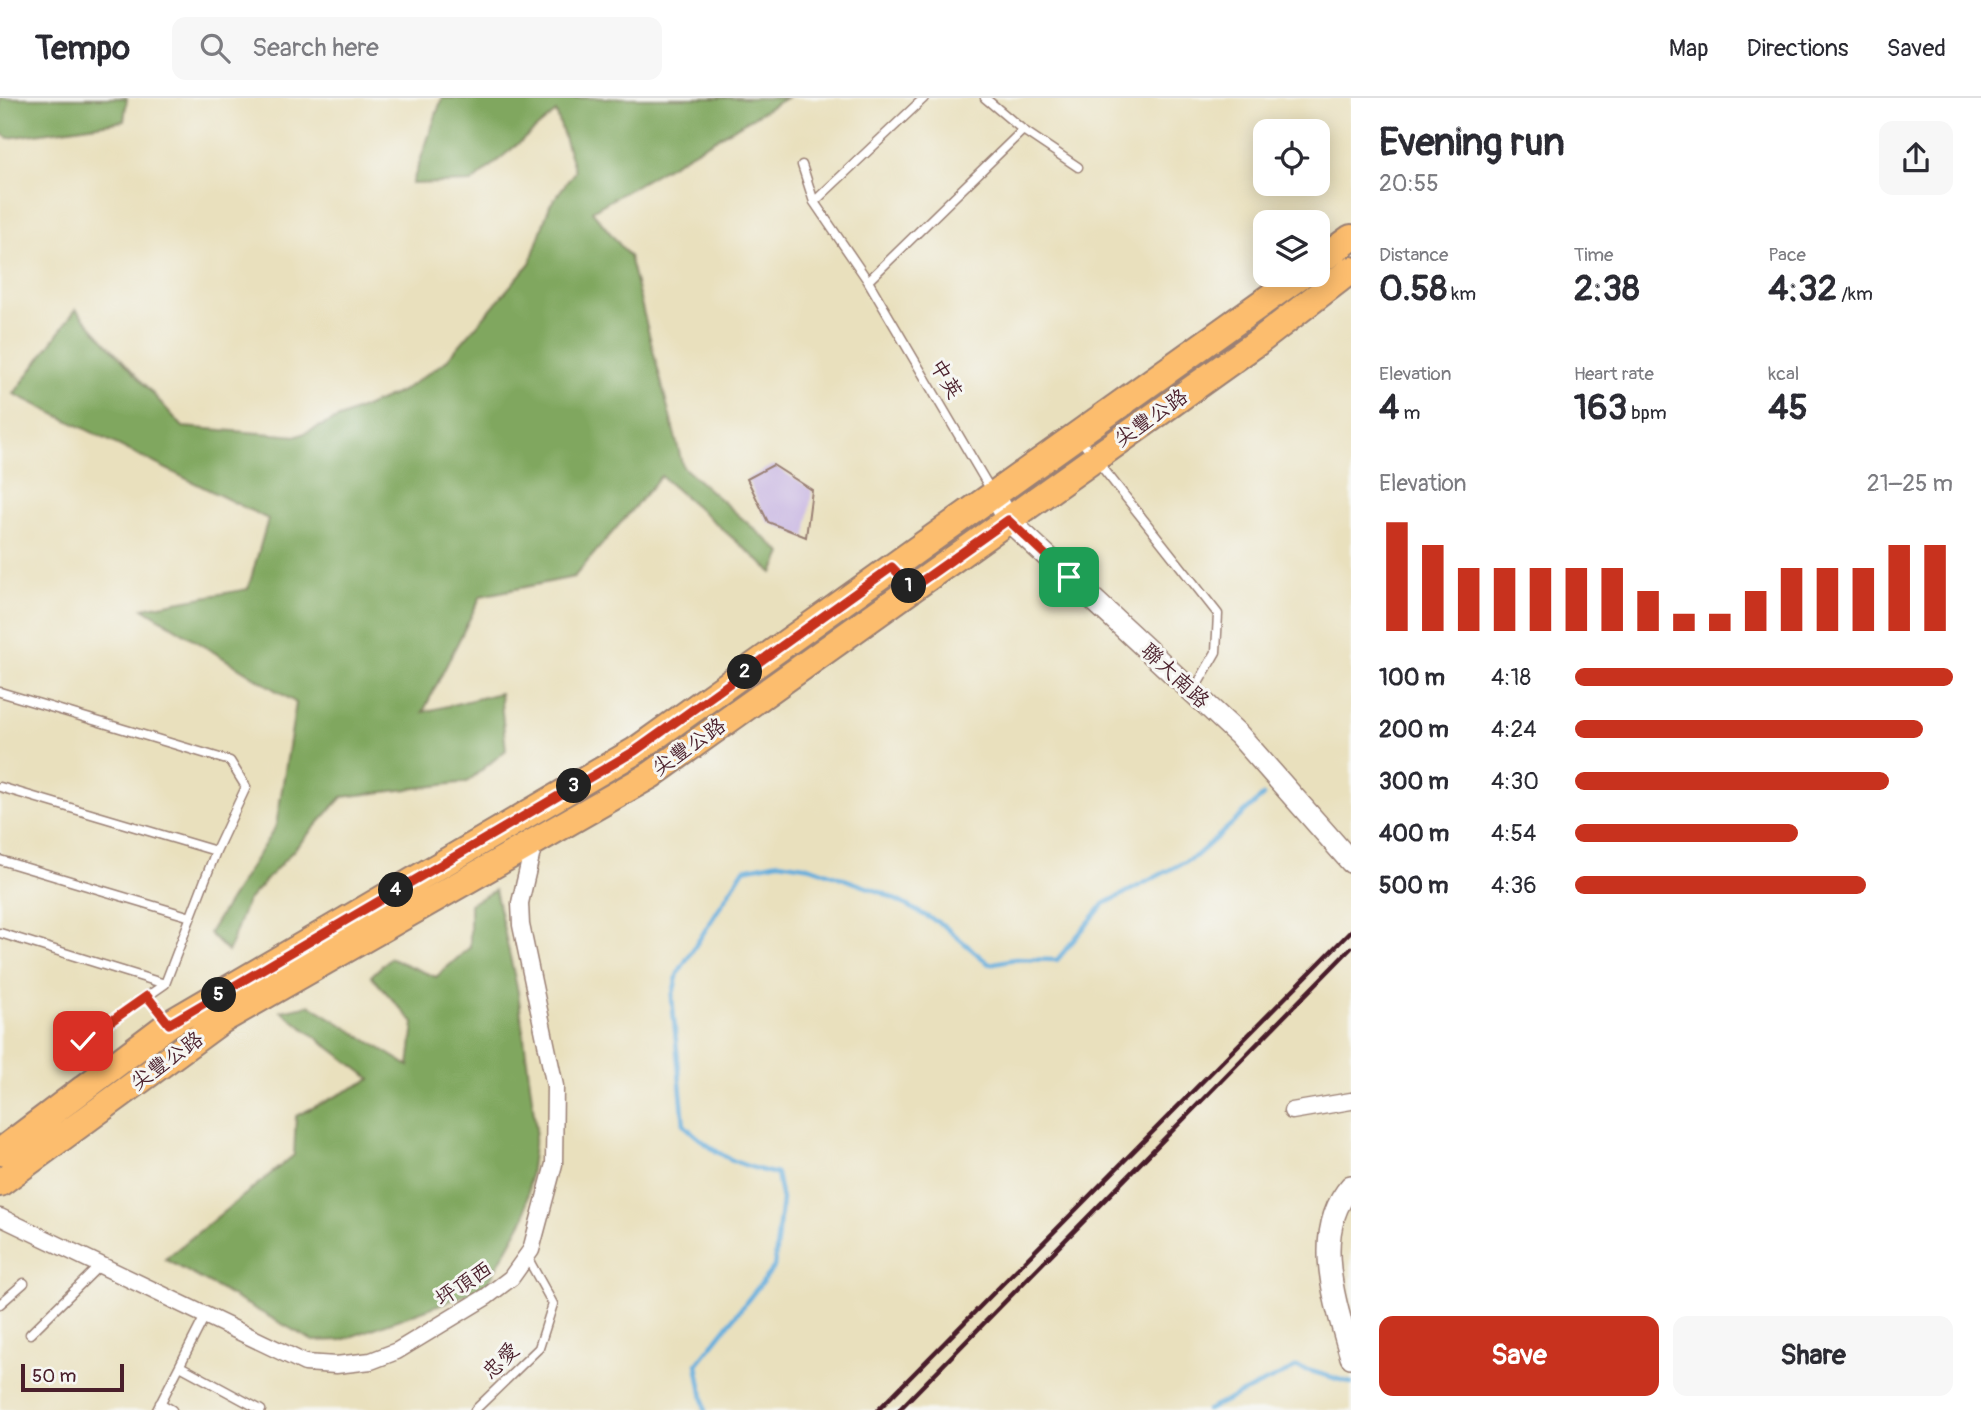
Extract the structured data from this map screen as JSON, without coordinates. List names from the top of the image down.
{
  "streets": {
    "main road": ["尖豐公路"],
    "street": ["聯大南路", "坪頂西"],
    "lane": ["中英", "忠愛"]
  },
  "crossings": [
    ["中英", "尖豐公路"],
    ["中英", "聯大南路"],
    ["尖豐公路", "聯大南路"],
    ["尖豐公路", "坪頂西"],
    ["坪頂西", "忠愛"]
  ],
  "scale_bar": "50 m",
  "page": {
    "header": "Tempo",
    "search": "Search here",
    "nav": ["Map", "Directions", "Saved"],
    "heading": ["Evening run", "20:55"],
    "stats": [
      ["Distance", "0.58 km"],
      ["Time", "2:38"],
      ["Pace", "4:32 /km"],
      ["Elevation", "4 m"],
      ["Heart rate", "163 bpm"],
      ["kcal", "45"]
    ],
    "chart": ["Elevation", "21–25 m"],
    "pins": [
      "1",
      "2",
      "3",
      "4",
      "5"
    ],
    "list": [
      {
        "name": "100 m",
        "note": "4:18"
      },
      {
        "name": "200 m",
        "note": "4:24"
      },
      {
        "name": "300 m",
        "note": "4:30"
      },
      {
        "name": "400 m",
        "note": "4:54"
      },
      {
        "name": "500 m",
        "note": "4:36"
      }
    ],
    "buttons": ["Save", "Share"],
    "scale": "50 m"
  }
}
